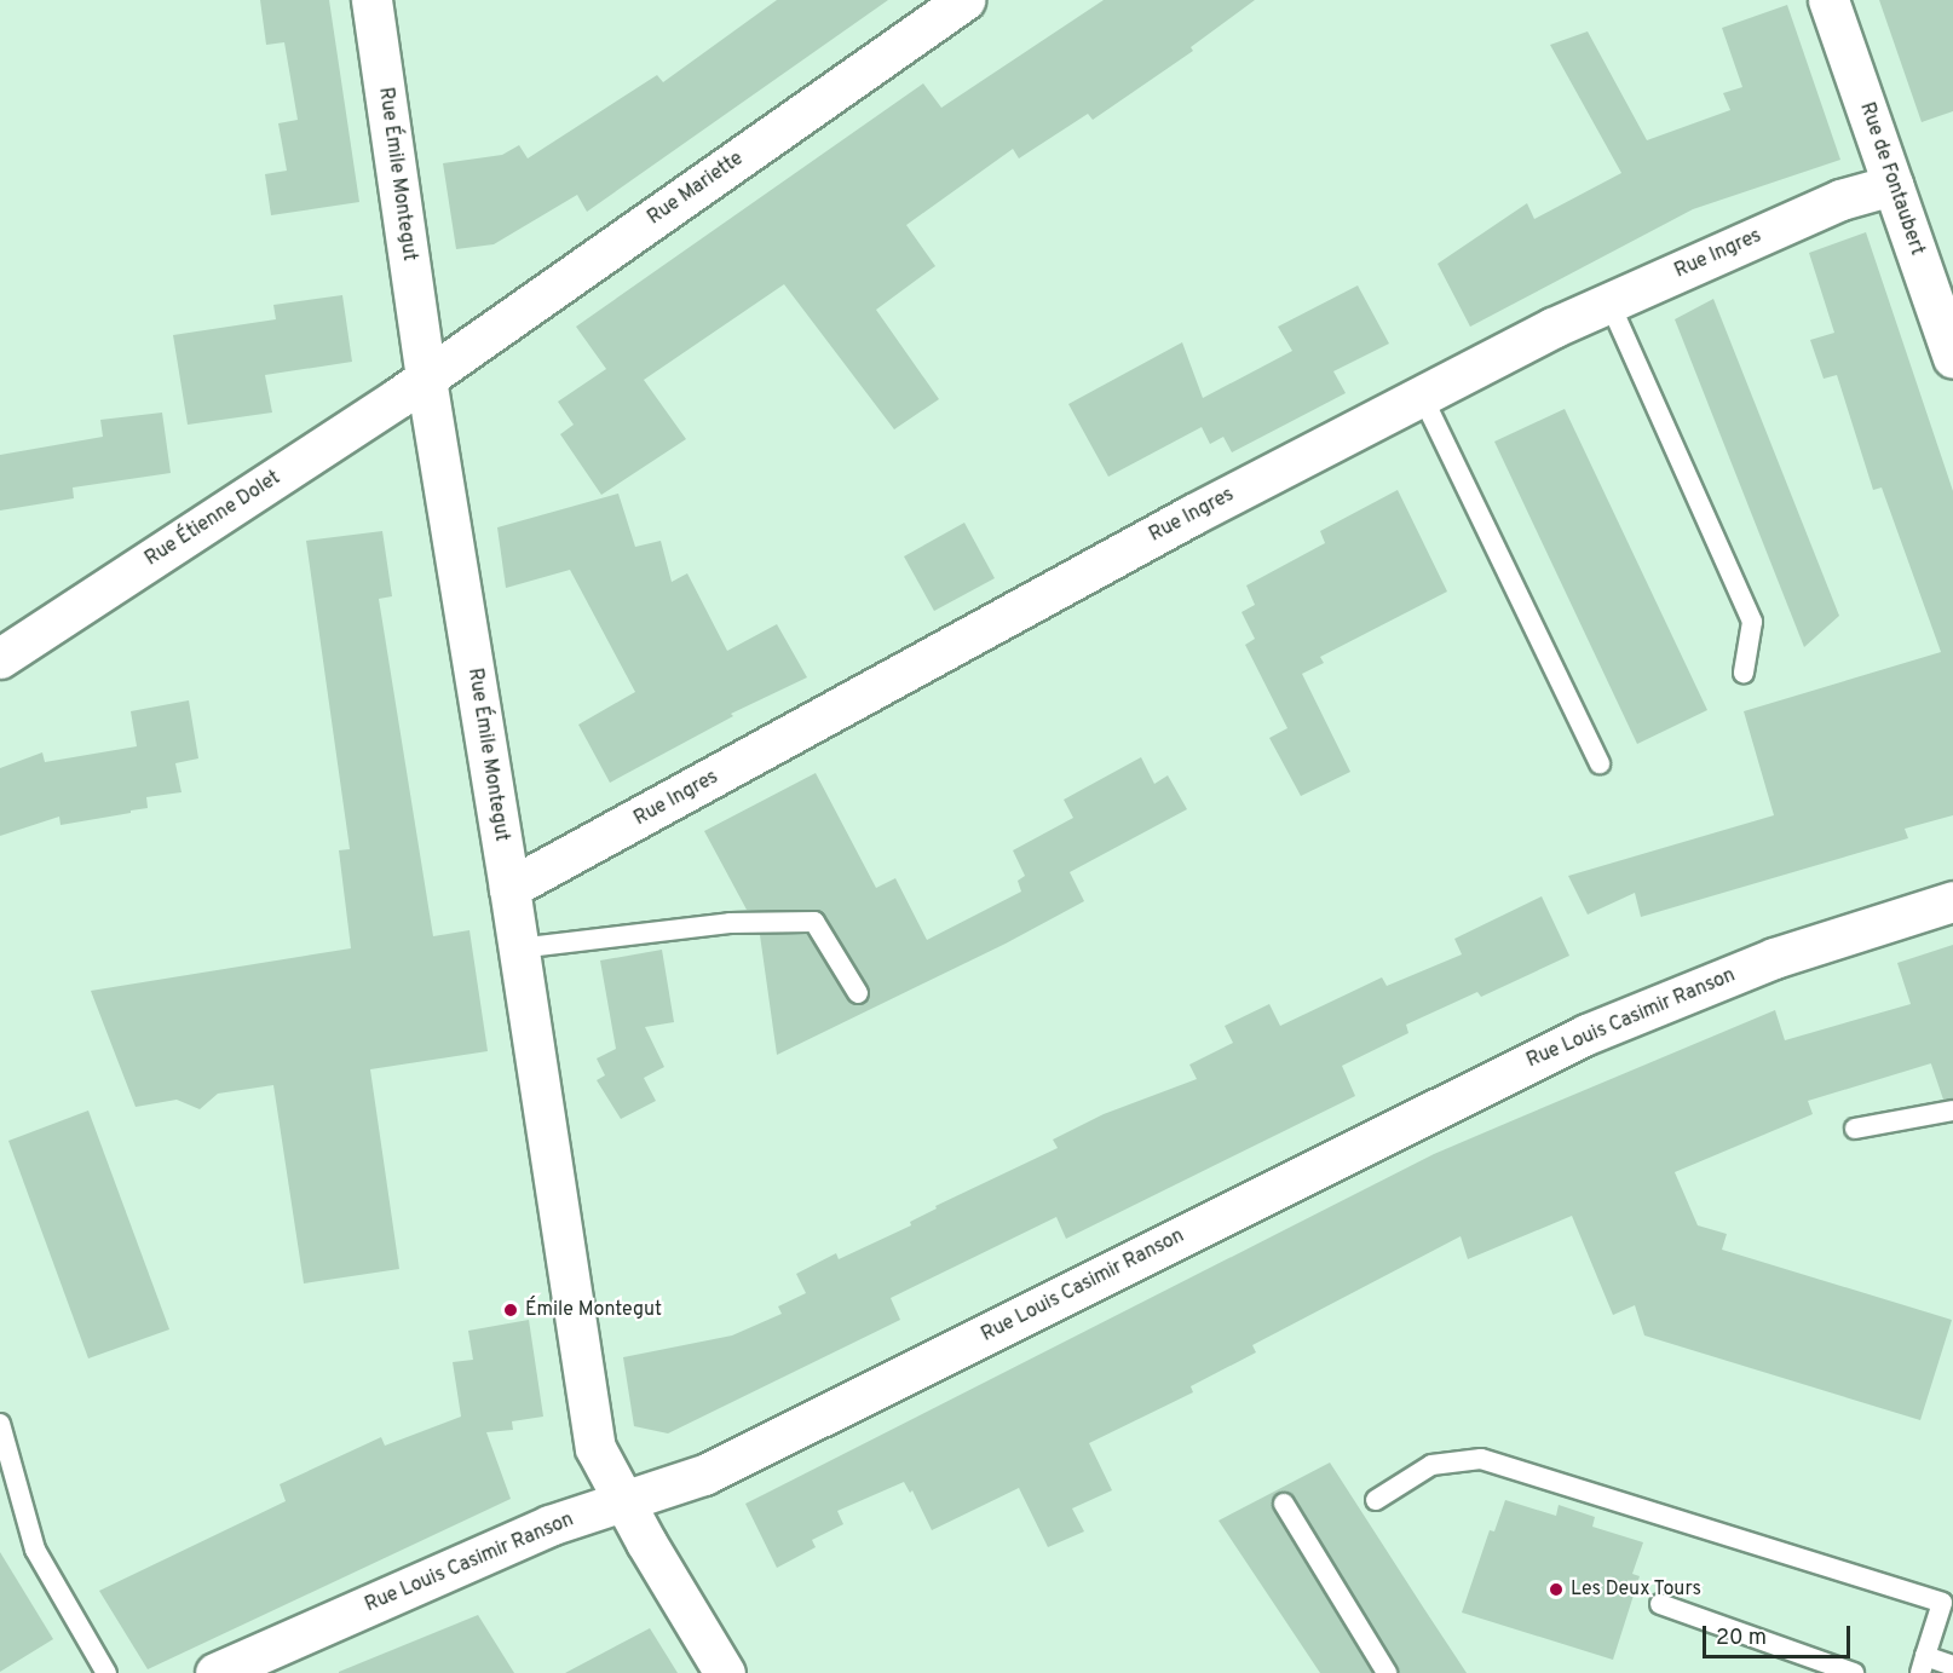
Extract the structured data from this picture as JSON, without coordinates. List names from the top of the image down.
{
  "streets": {
    "street": [
      "Rue Émile Montegut",
      "Rue de Fontaubert",
      "Rue Mariette",
      "Rue Ingres",
      "Rue Étienne Dolet",
      "Rue Louis Casimir Ranson"
    ]
  },
  "crossings": [
    ["Rue Émile Montegut", "Rue Mariette"],
    ["Rue Émile Montegut", "Rue Ingres"],
    ["Rue Émile Montegut", "Rue Étienne Dolet"],
    ["Rue Émile Montegut", "Rue Louis Casimir Ranson"],
    ["Rue de Fontaubert", "Rue Ingres"],
    ["Rue Mariette", "Rue Étienne Dolet"]
  ],
  "places": ["Émile Montegut", "Les Deux Tours"],
  "scale_bar": "20 m"
}
